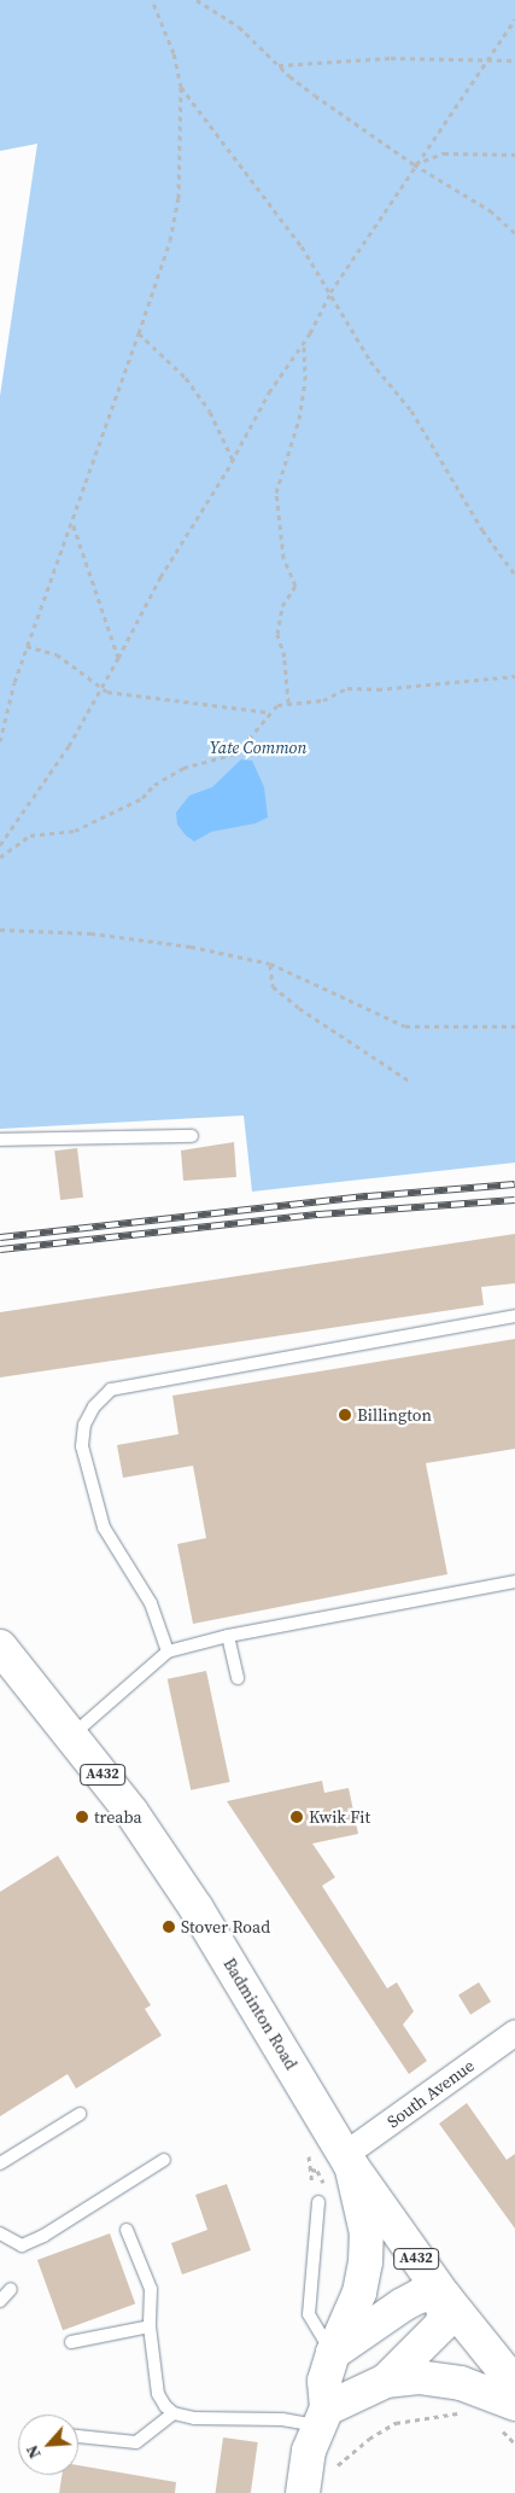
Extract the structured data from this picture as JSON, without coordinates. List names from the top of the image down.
{
  "streets": {
    "main road": ["A432", "Badminton Road"],
    "street": ["South Avenue"]
  },
  "crossings": [
    ["Badminton Road", "South Avenue"]
  ],
  "parks": ["Yate Common"],
  "places": [
    "Billington",
    "treaba",
    "Kwik Fit",
    "Stover Road"
  ],
  "north": "bottom left"
}
